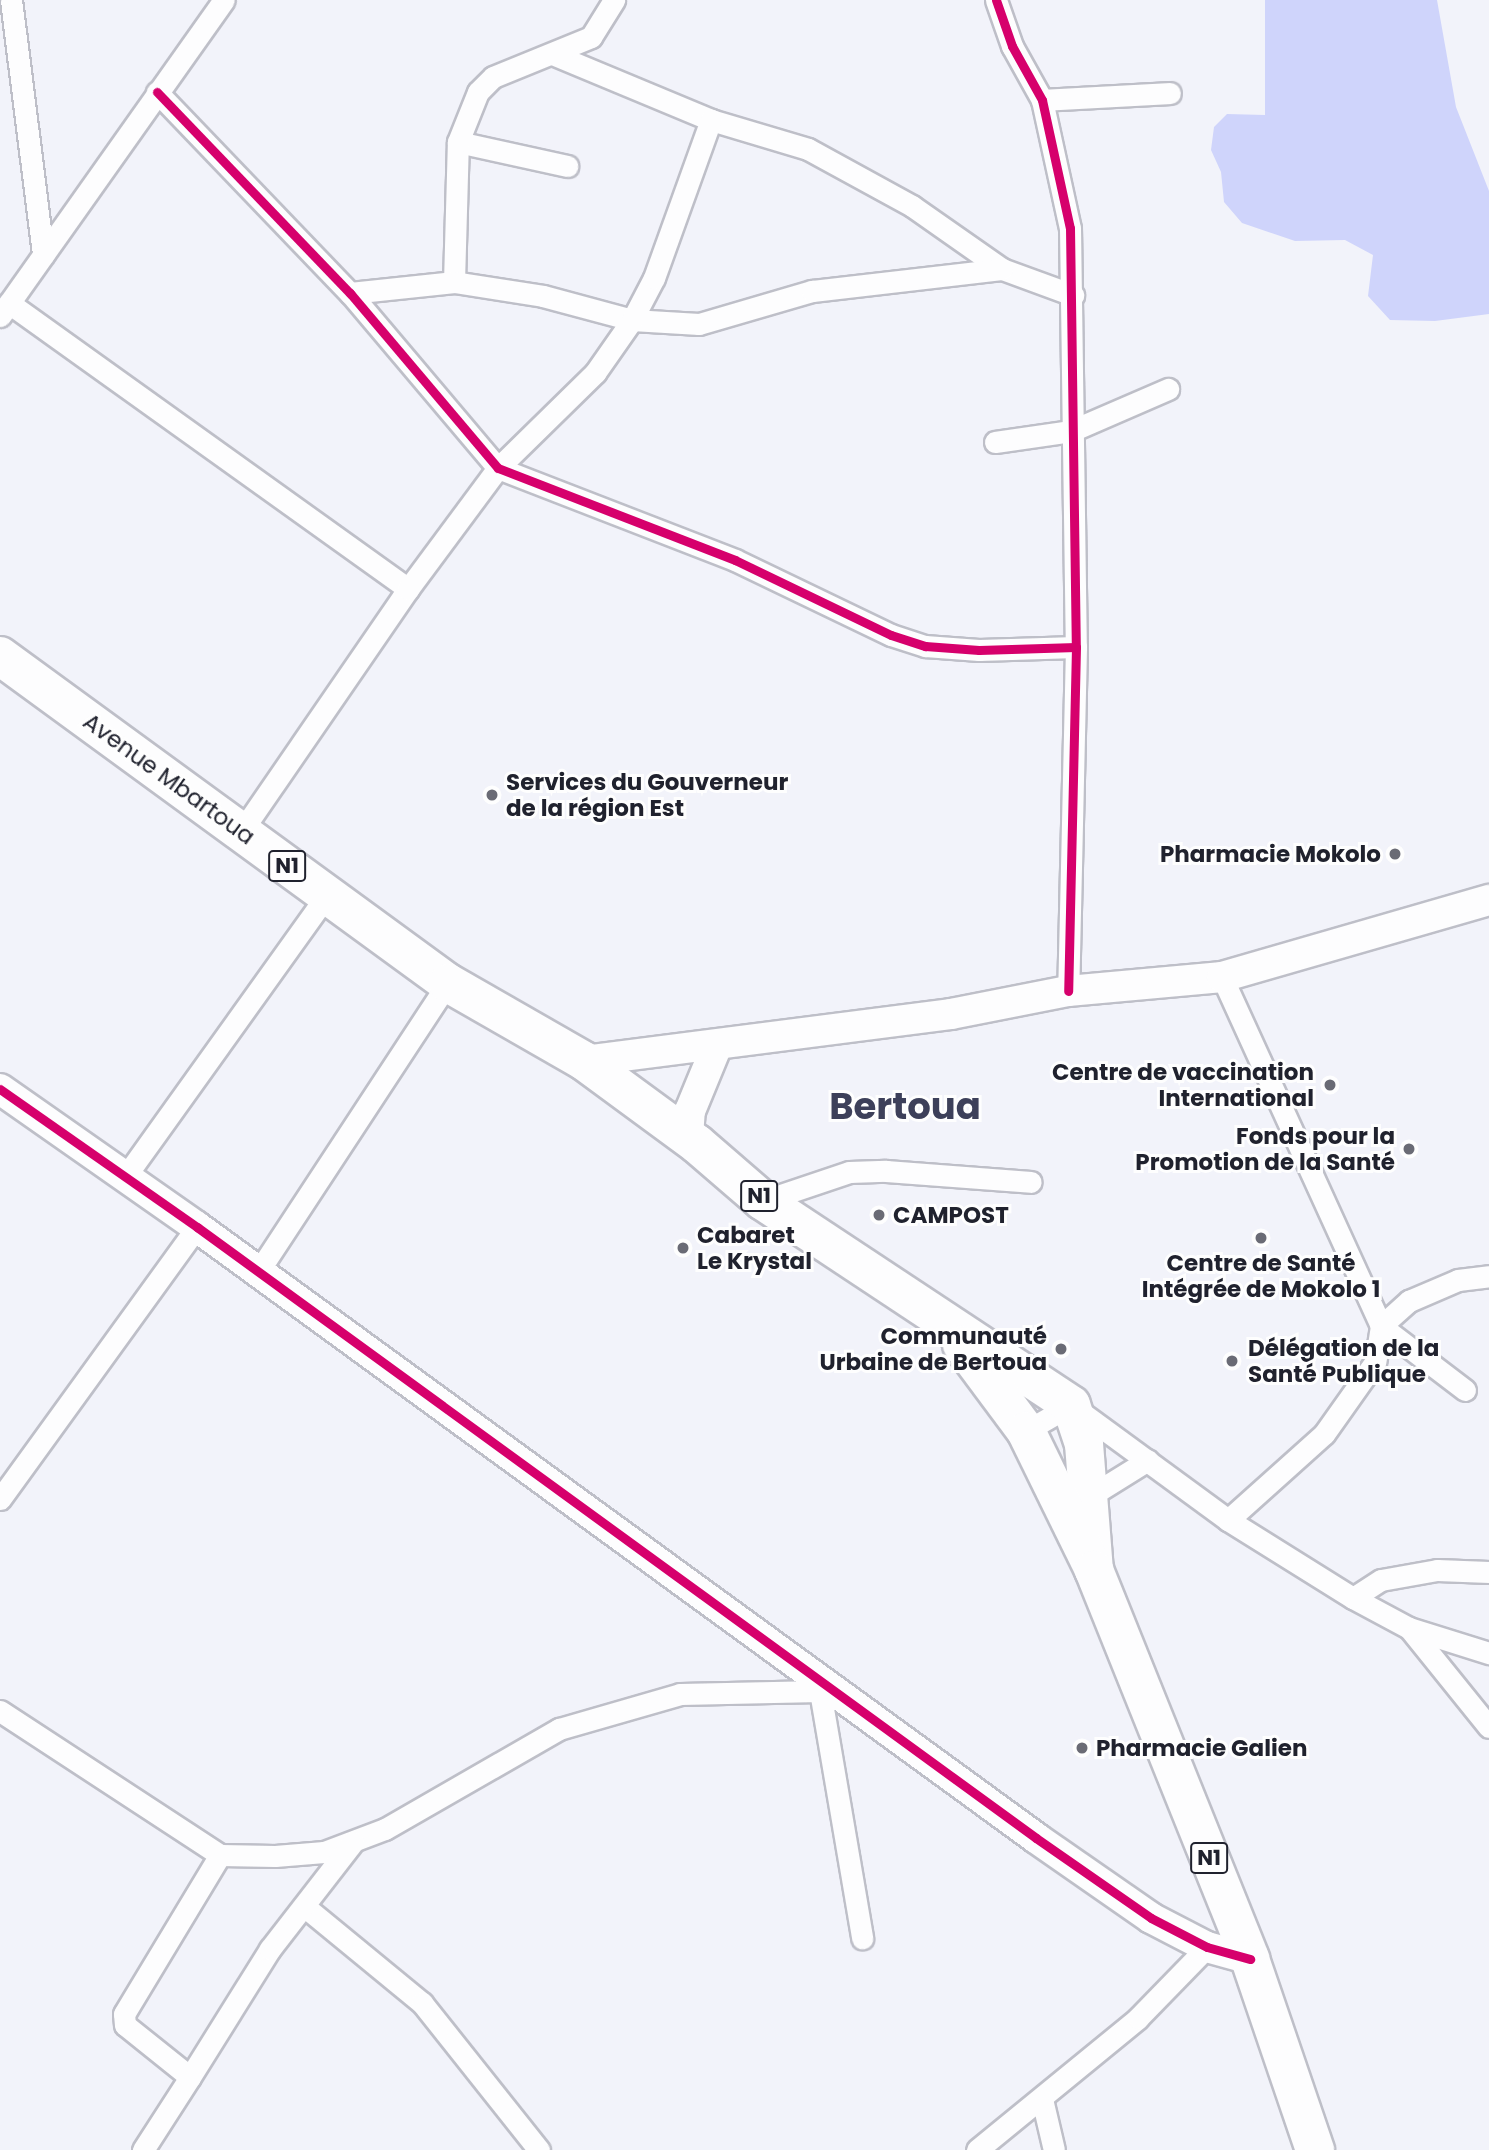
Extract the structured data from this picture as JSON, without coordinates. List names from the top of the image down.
{
  "streets": {
    "highway": ["Avenue Mbartoua", "N1"]
  },
  "crossings": [
    ["Avenue Mbartoua", "N1"]
  ],
  "districts": ["Bertoua"],
  "places": [
    "Services du Gouverneur de la région Est",
    "Pharmacie Mokolo",
    "Centre de vaccination International",
    "Fonds pour la Promotion de la Santé",
    "CAMPOST",
    "Centre de Santé Intégrée de Mokolo 1",
    "Cabaret Le Krystal",
    "Communauté Urbaine de Bertoua",
    "Délégation de la Santé Publique",
    "Pharmacie Galien"
  ]
}
